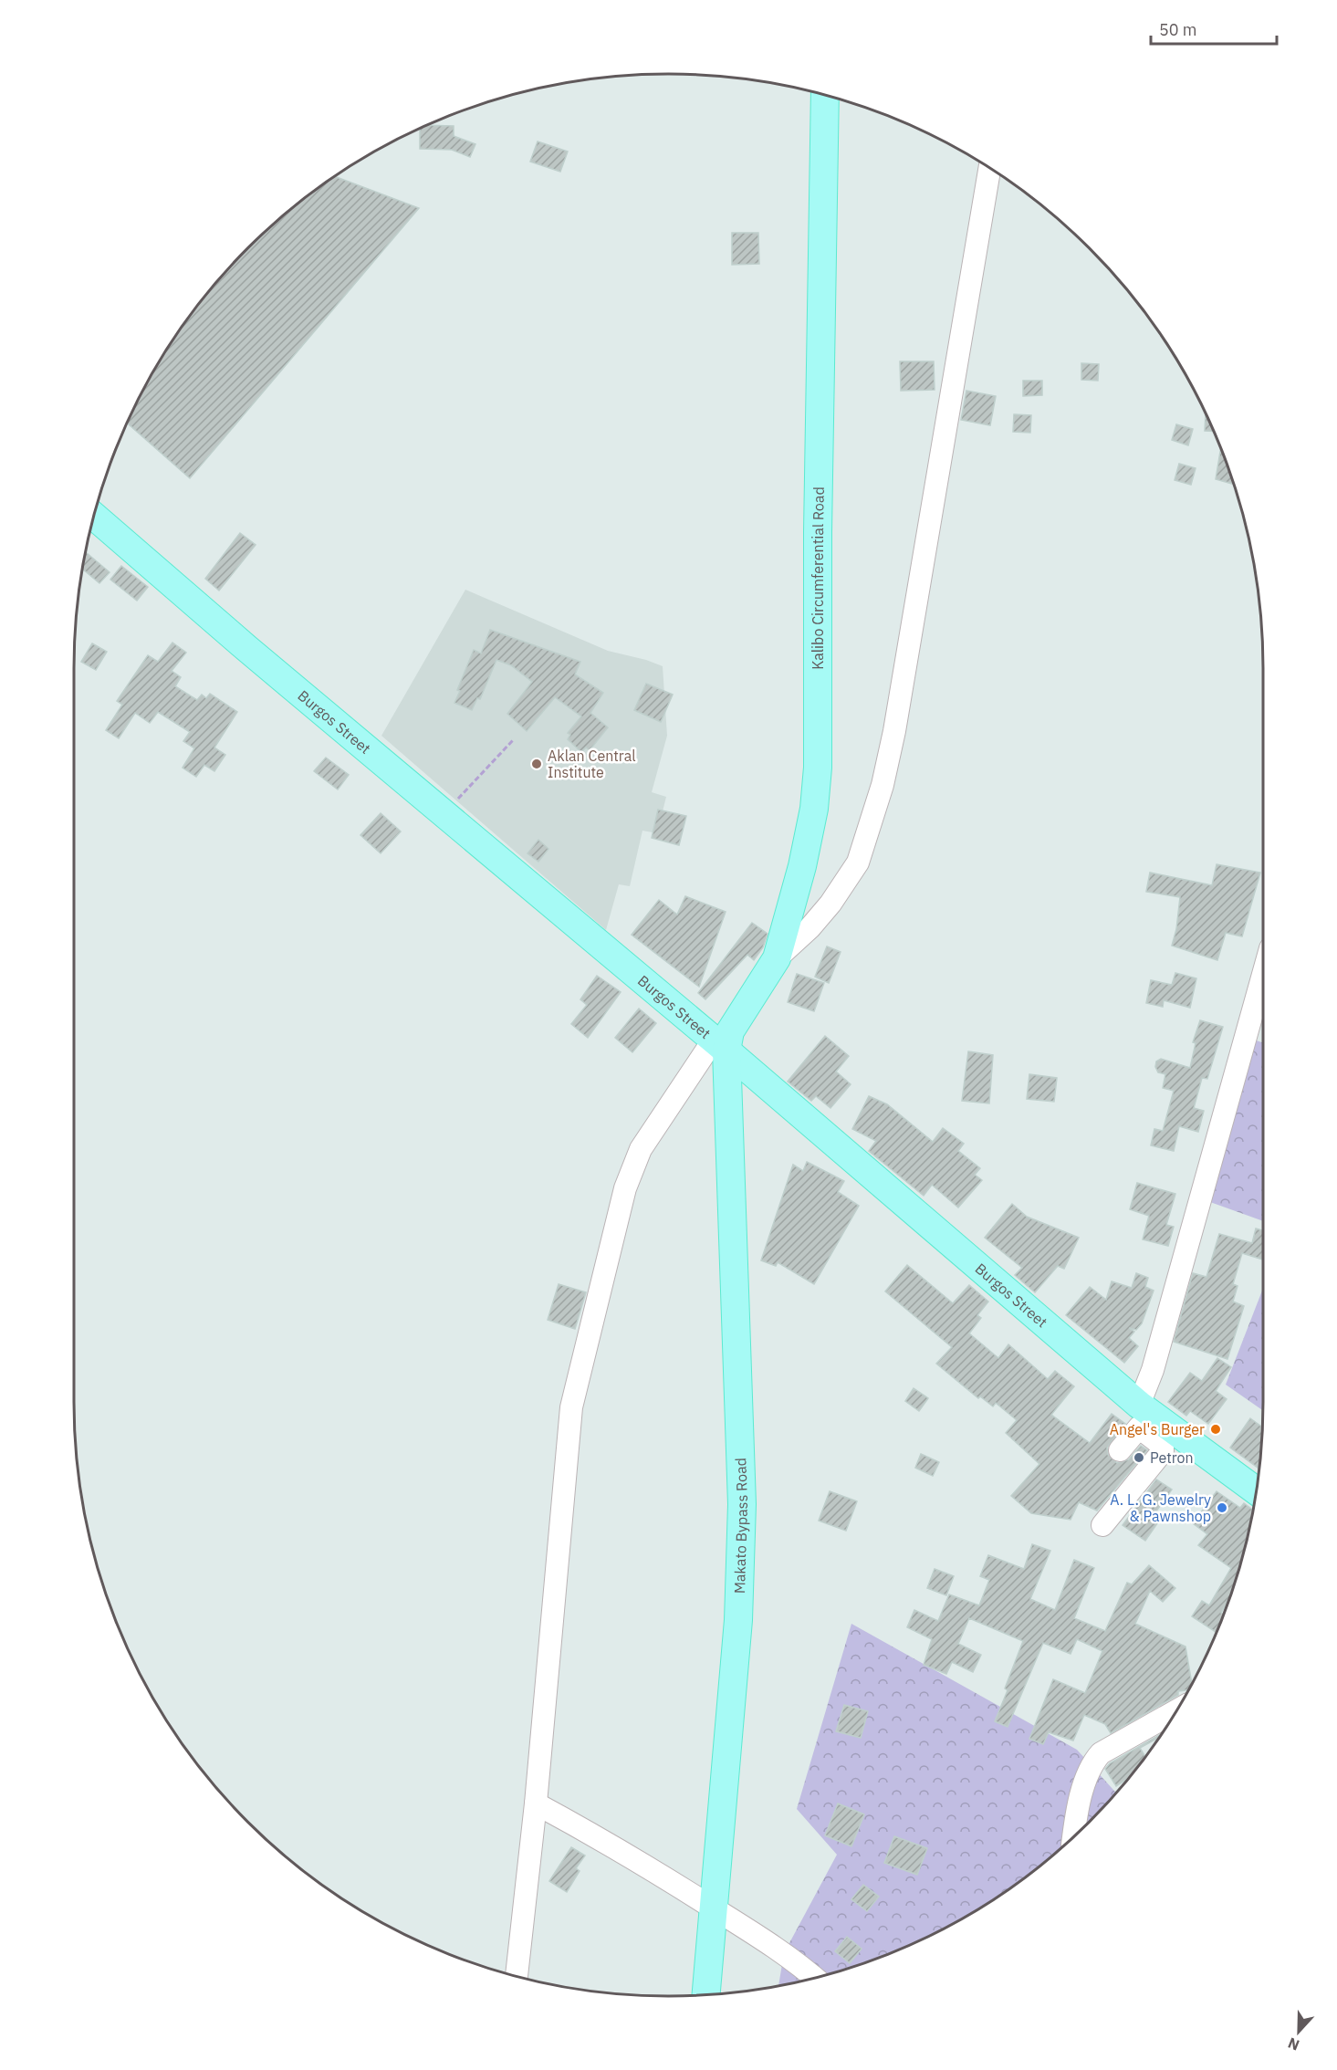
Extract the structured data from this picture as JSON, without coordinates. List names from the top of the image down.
{
  "streets": {
    "main road": ["Kalibo Circumferential Road", "Burgos Street", "Makato Bypass Road"]
  },
  "crossings": [
    ["Kalibo Circumferential Road", "Burgos Street"],
    ["Kalibo Circumferential Road", "Makato Bypass Road"],
    ["Burgos Street", "Makato Bypass Road"]
  ],
  "places": [
    "Aklan Central Institute",
    "Angel's Burger",
    "Petron",
    "A. L. G. Jewelry & Pawnshop"
  ],
  "scale_bar": "50 m",
  "north": "bottom"
}
